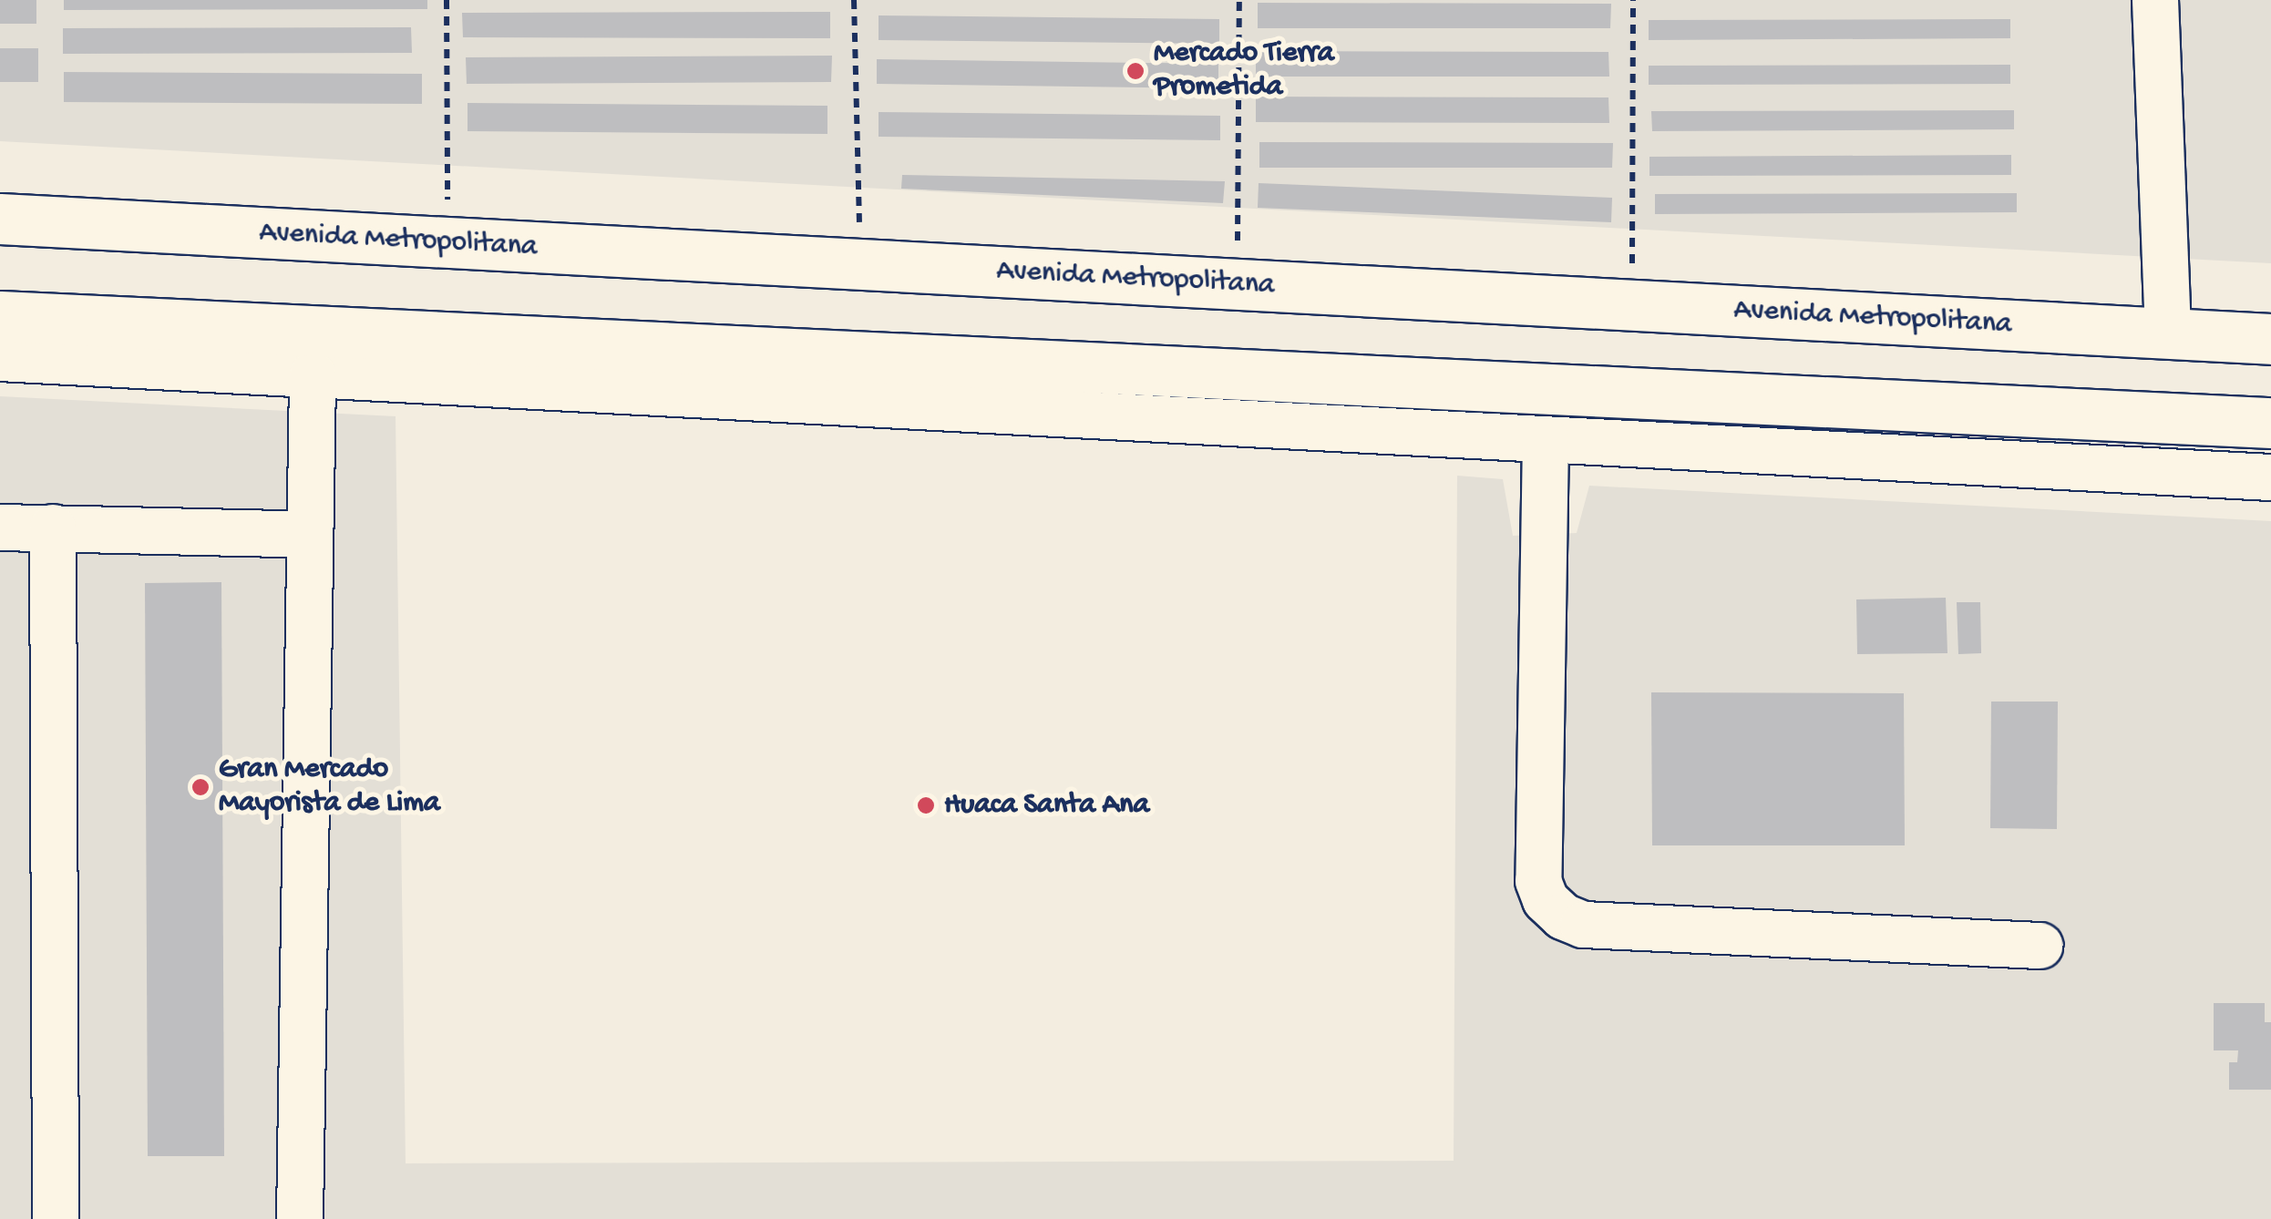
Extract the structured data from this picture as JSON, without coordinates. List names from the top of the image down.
{
  "streets": {
    "main road": ["Avenida Metropolitana"]
  },
  "places": ["Mercado Tierra Prometida", "Gran Mercado Mayorista de Lima", "Huaca Santa Ana"]
}
